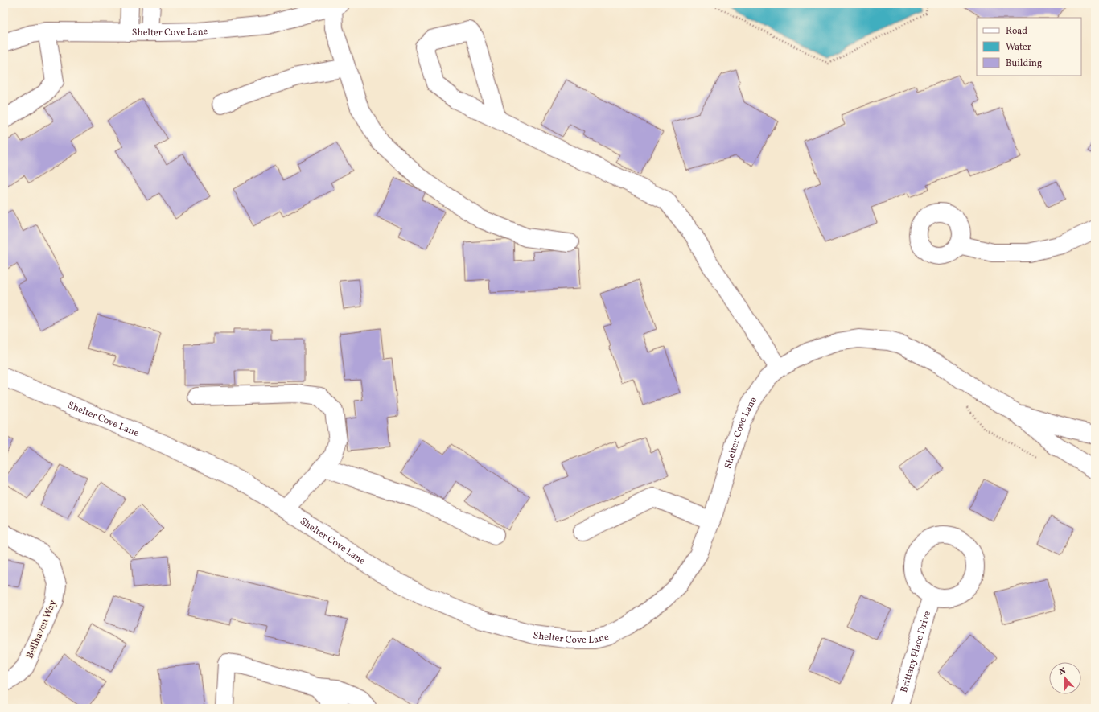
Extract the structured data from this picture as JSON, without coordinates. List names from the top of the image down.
{
  "streets": {
    "street": ["Shelter Cove Lane", "Bellhaven Way", "Brittany Place Drive"]
  },
  "legend": ["Road", "Water", "Building"],
  "north": "top"
}
